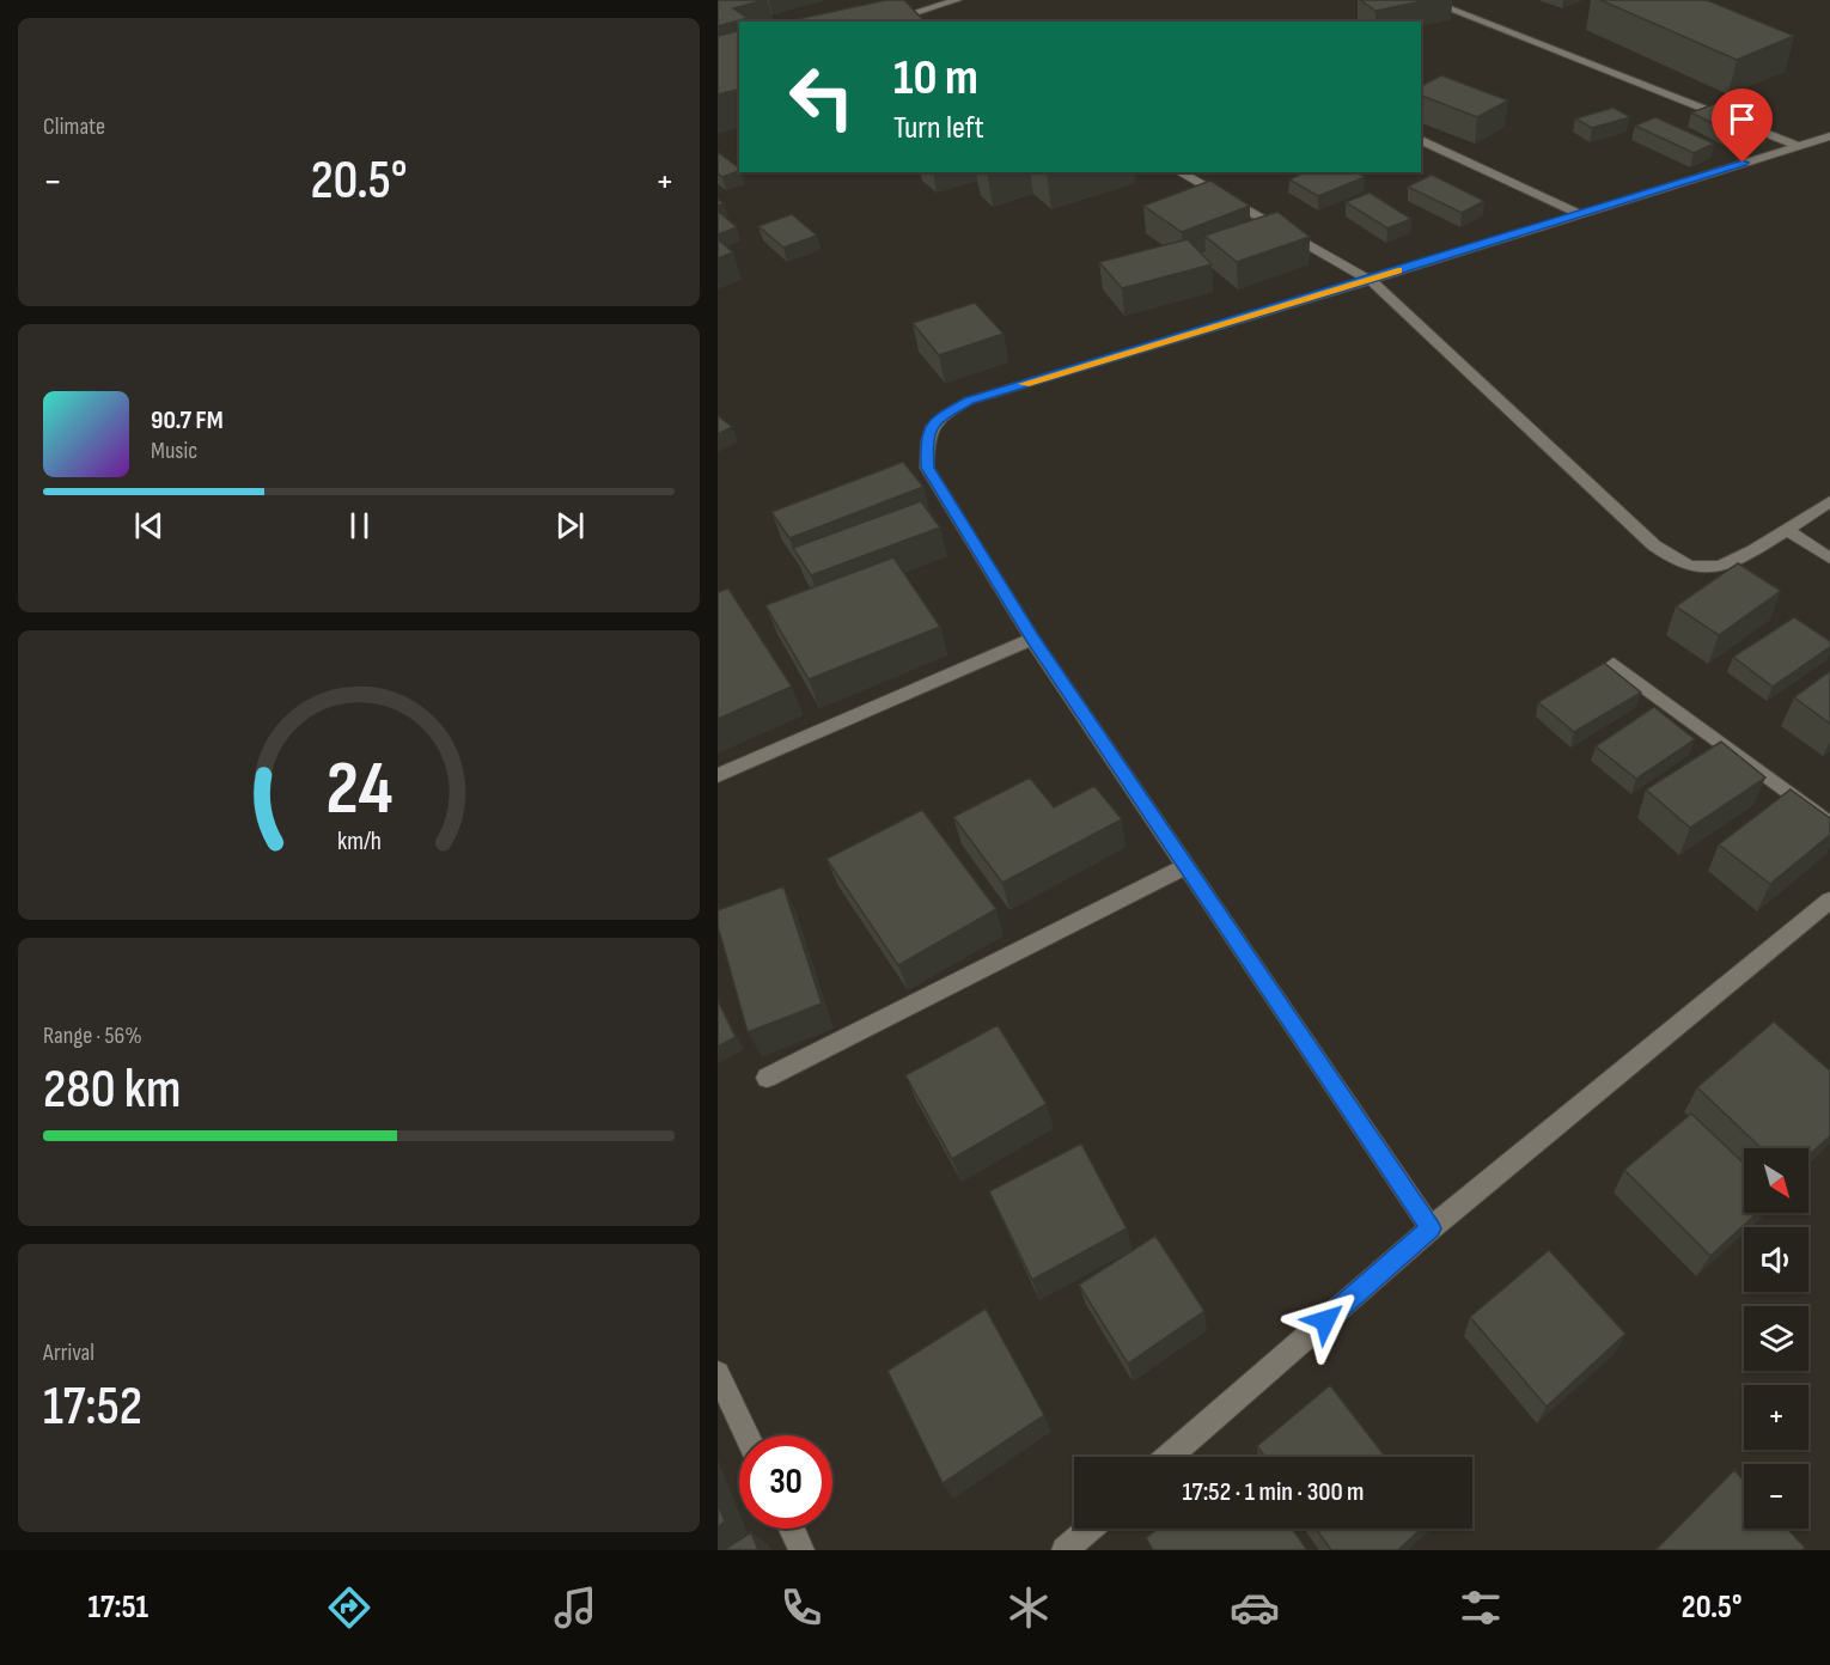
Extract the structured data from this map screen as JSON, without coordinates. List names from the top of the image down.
{
  "north": "bottom right",
  "page": {
    "tile": [
      "Climate",
      ["Range · 56%", "280 km"],
      ["Arrival", "17:52"]
    ],
    "turn": ["10 m", "Turn left"],
    "heat": ["−", "20.5°", "+"],
    "song": ["90.7 FM", "Music"],
    "map_buttons": ["+", "−"],
    "limit": "30",
    "trip": "17:52 · 1 min · 300 m",
    "tabs": ["17:51", "20.5°"],
    "gauge": ["24", "km/h"]
  }
}
